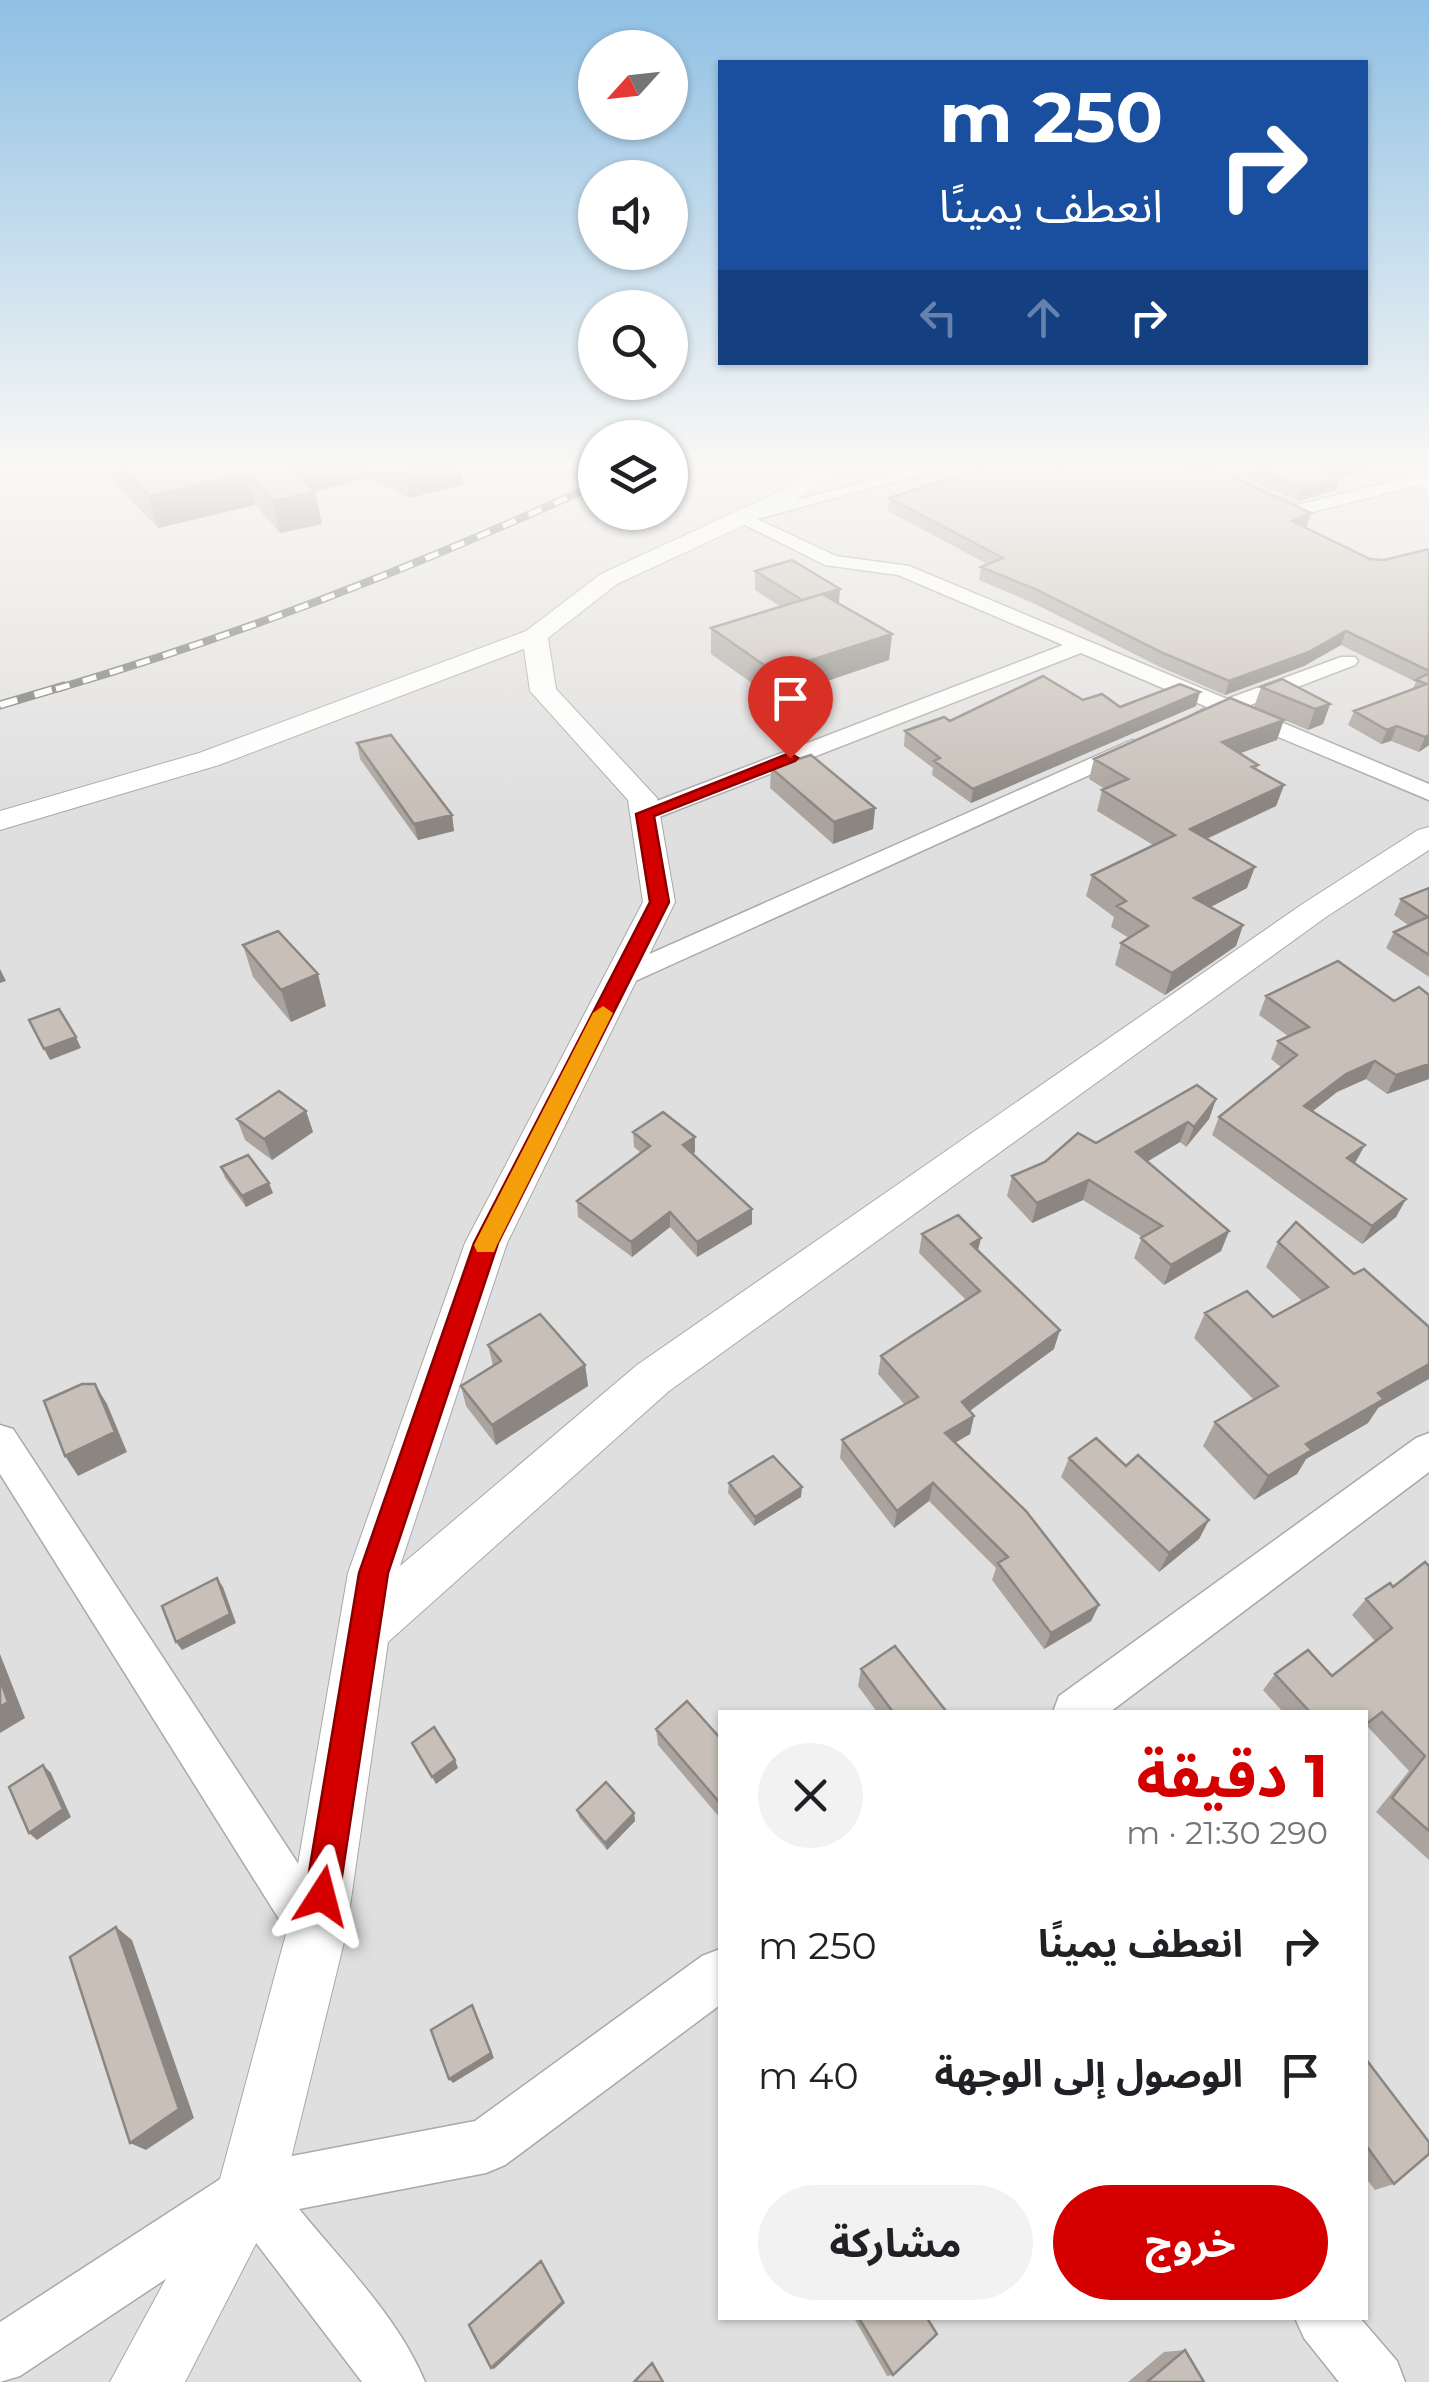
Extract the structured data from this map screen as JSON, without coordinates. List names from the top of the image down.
{
  "north": "bottom left",
  "page": {
    "turn": ["250 m", "انعطف يمينًا"],
    "heading": ["1 دقيقة", "290 m · 21:30"],
    "list": [
      {
        "name": "انعطف يمينًا",
        "value": "250 m"
      },
      {
        "name": "الوصول إلى الوجهة",
        "value": "40 m"
      }
    ],
    "buttons": ["خروج", "مشاركة"]
  }
}
